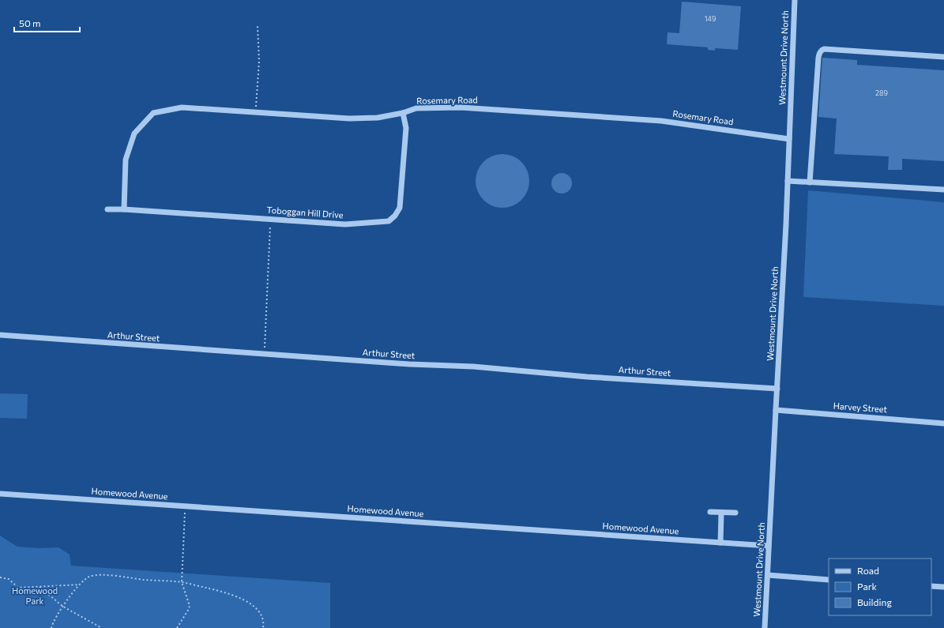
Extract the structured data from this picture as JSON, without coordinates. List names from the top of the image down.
{
  "streets": {
    "street": [
      "Westmount Drive North",
      "Rosemary Road",
      "Toboggan Hill Drive",
      "Arthur Street",
      "Harvey Street",
      "Homewood Avenue"
    ]
  },
  "crossings": [
    ["Westmount Drive North", "Rosemary Road"],
    ["Westmount Drive North", "Arthur Street"],
    ["Westmount Drive North", "Harvey Street"],
    ["Westmount Drive North", "Homewood Avenue"],
    ["Rosemary Road", "Toboggan Hill Drive"]
  ],
  "parks": ["Homewood Park"],
  "house_numbers": ["149", "289"],
  "legend": ["Road", "Park", "Building"],
  "scale_bar": "50 m"
}
